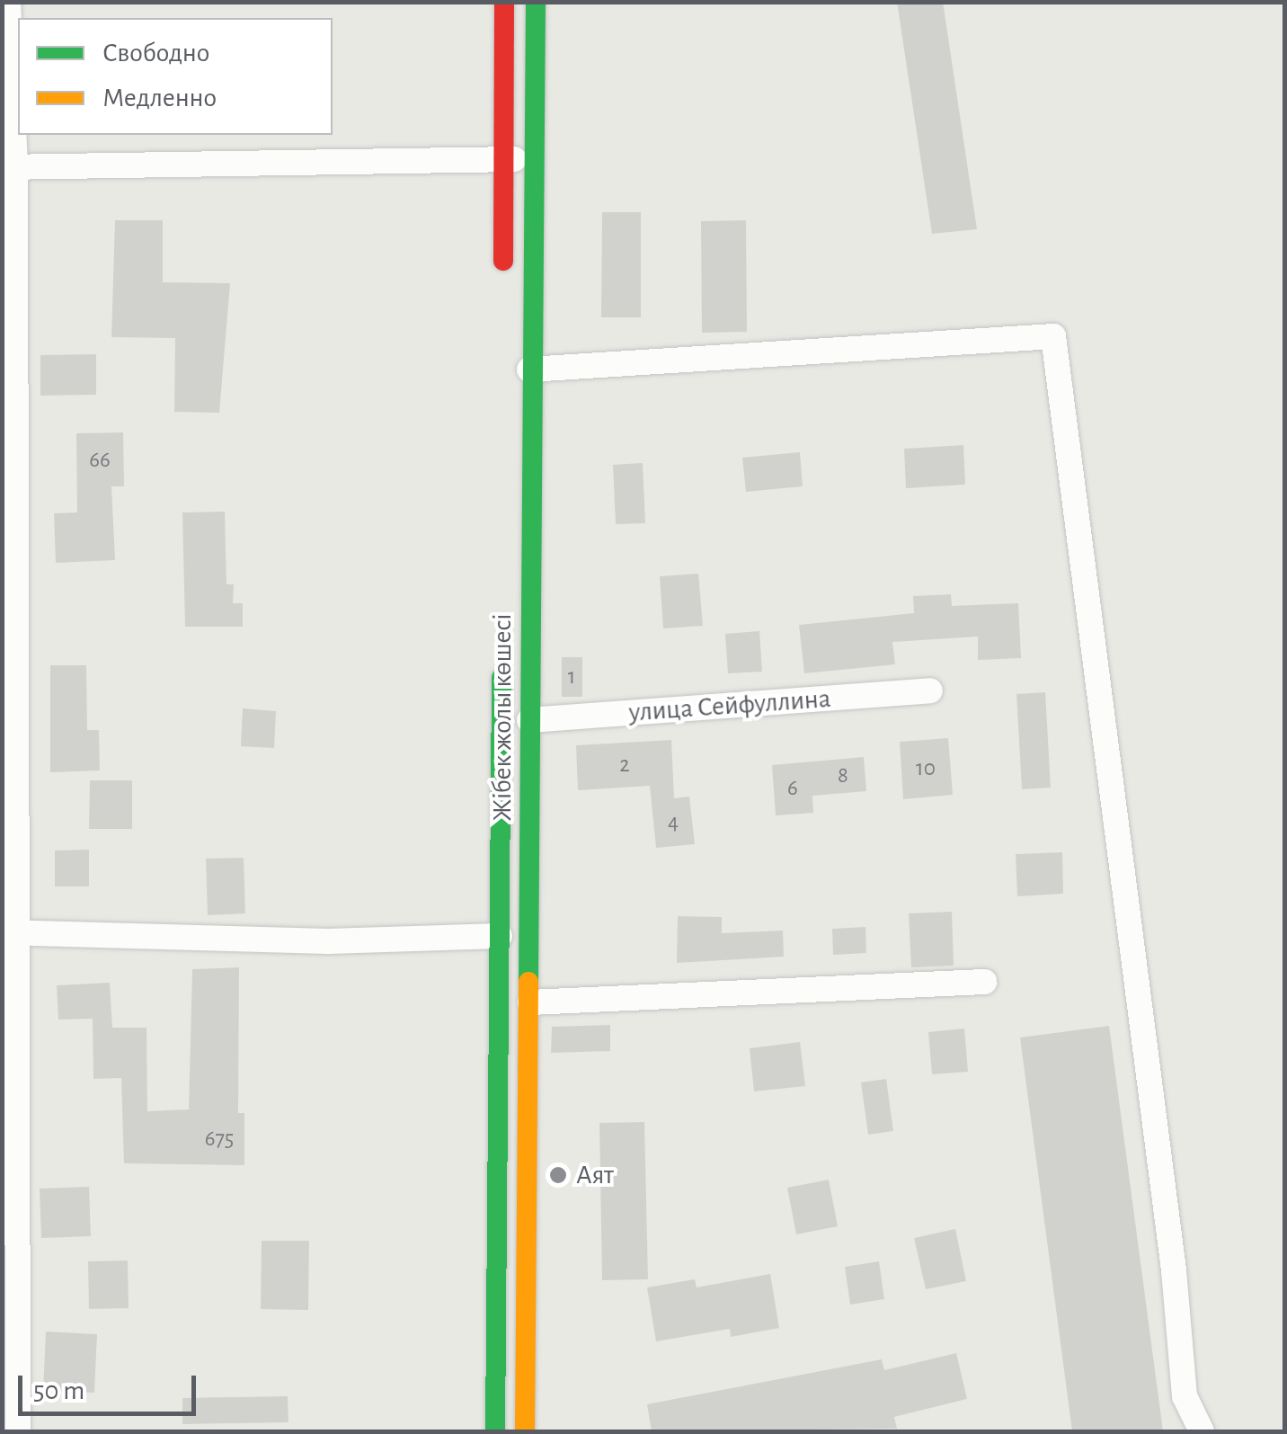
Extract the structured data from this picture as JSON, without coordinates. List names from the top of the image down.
{
  "streets": {
    "main road": ["Жібек жолы көшесі"],
    "street": ["улица Сейфуллина"]
  },
  "crossings": [
    ["улица Сейфуллина", "Жібек жолы көшесі"]
  ],
  "places": ["Аят"],
  "house_numbers": [
    "66",
    "1",
    "2",
    "10",
    "8",
    "6",
    "4",
    "675"
  ],
  "legend": ["Свободно", "Медленно"],
  "scale_bar": "50 m"
}
